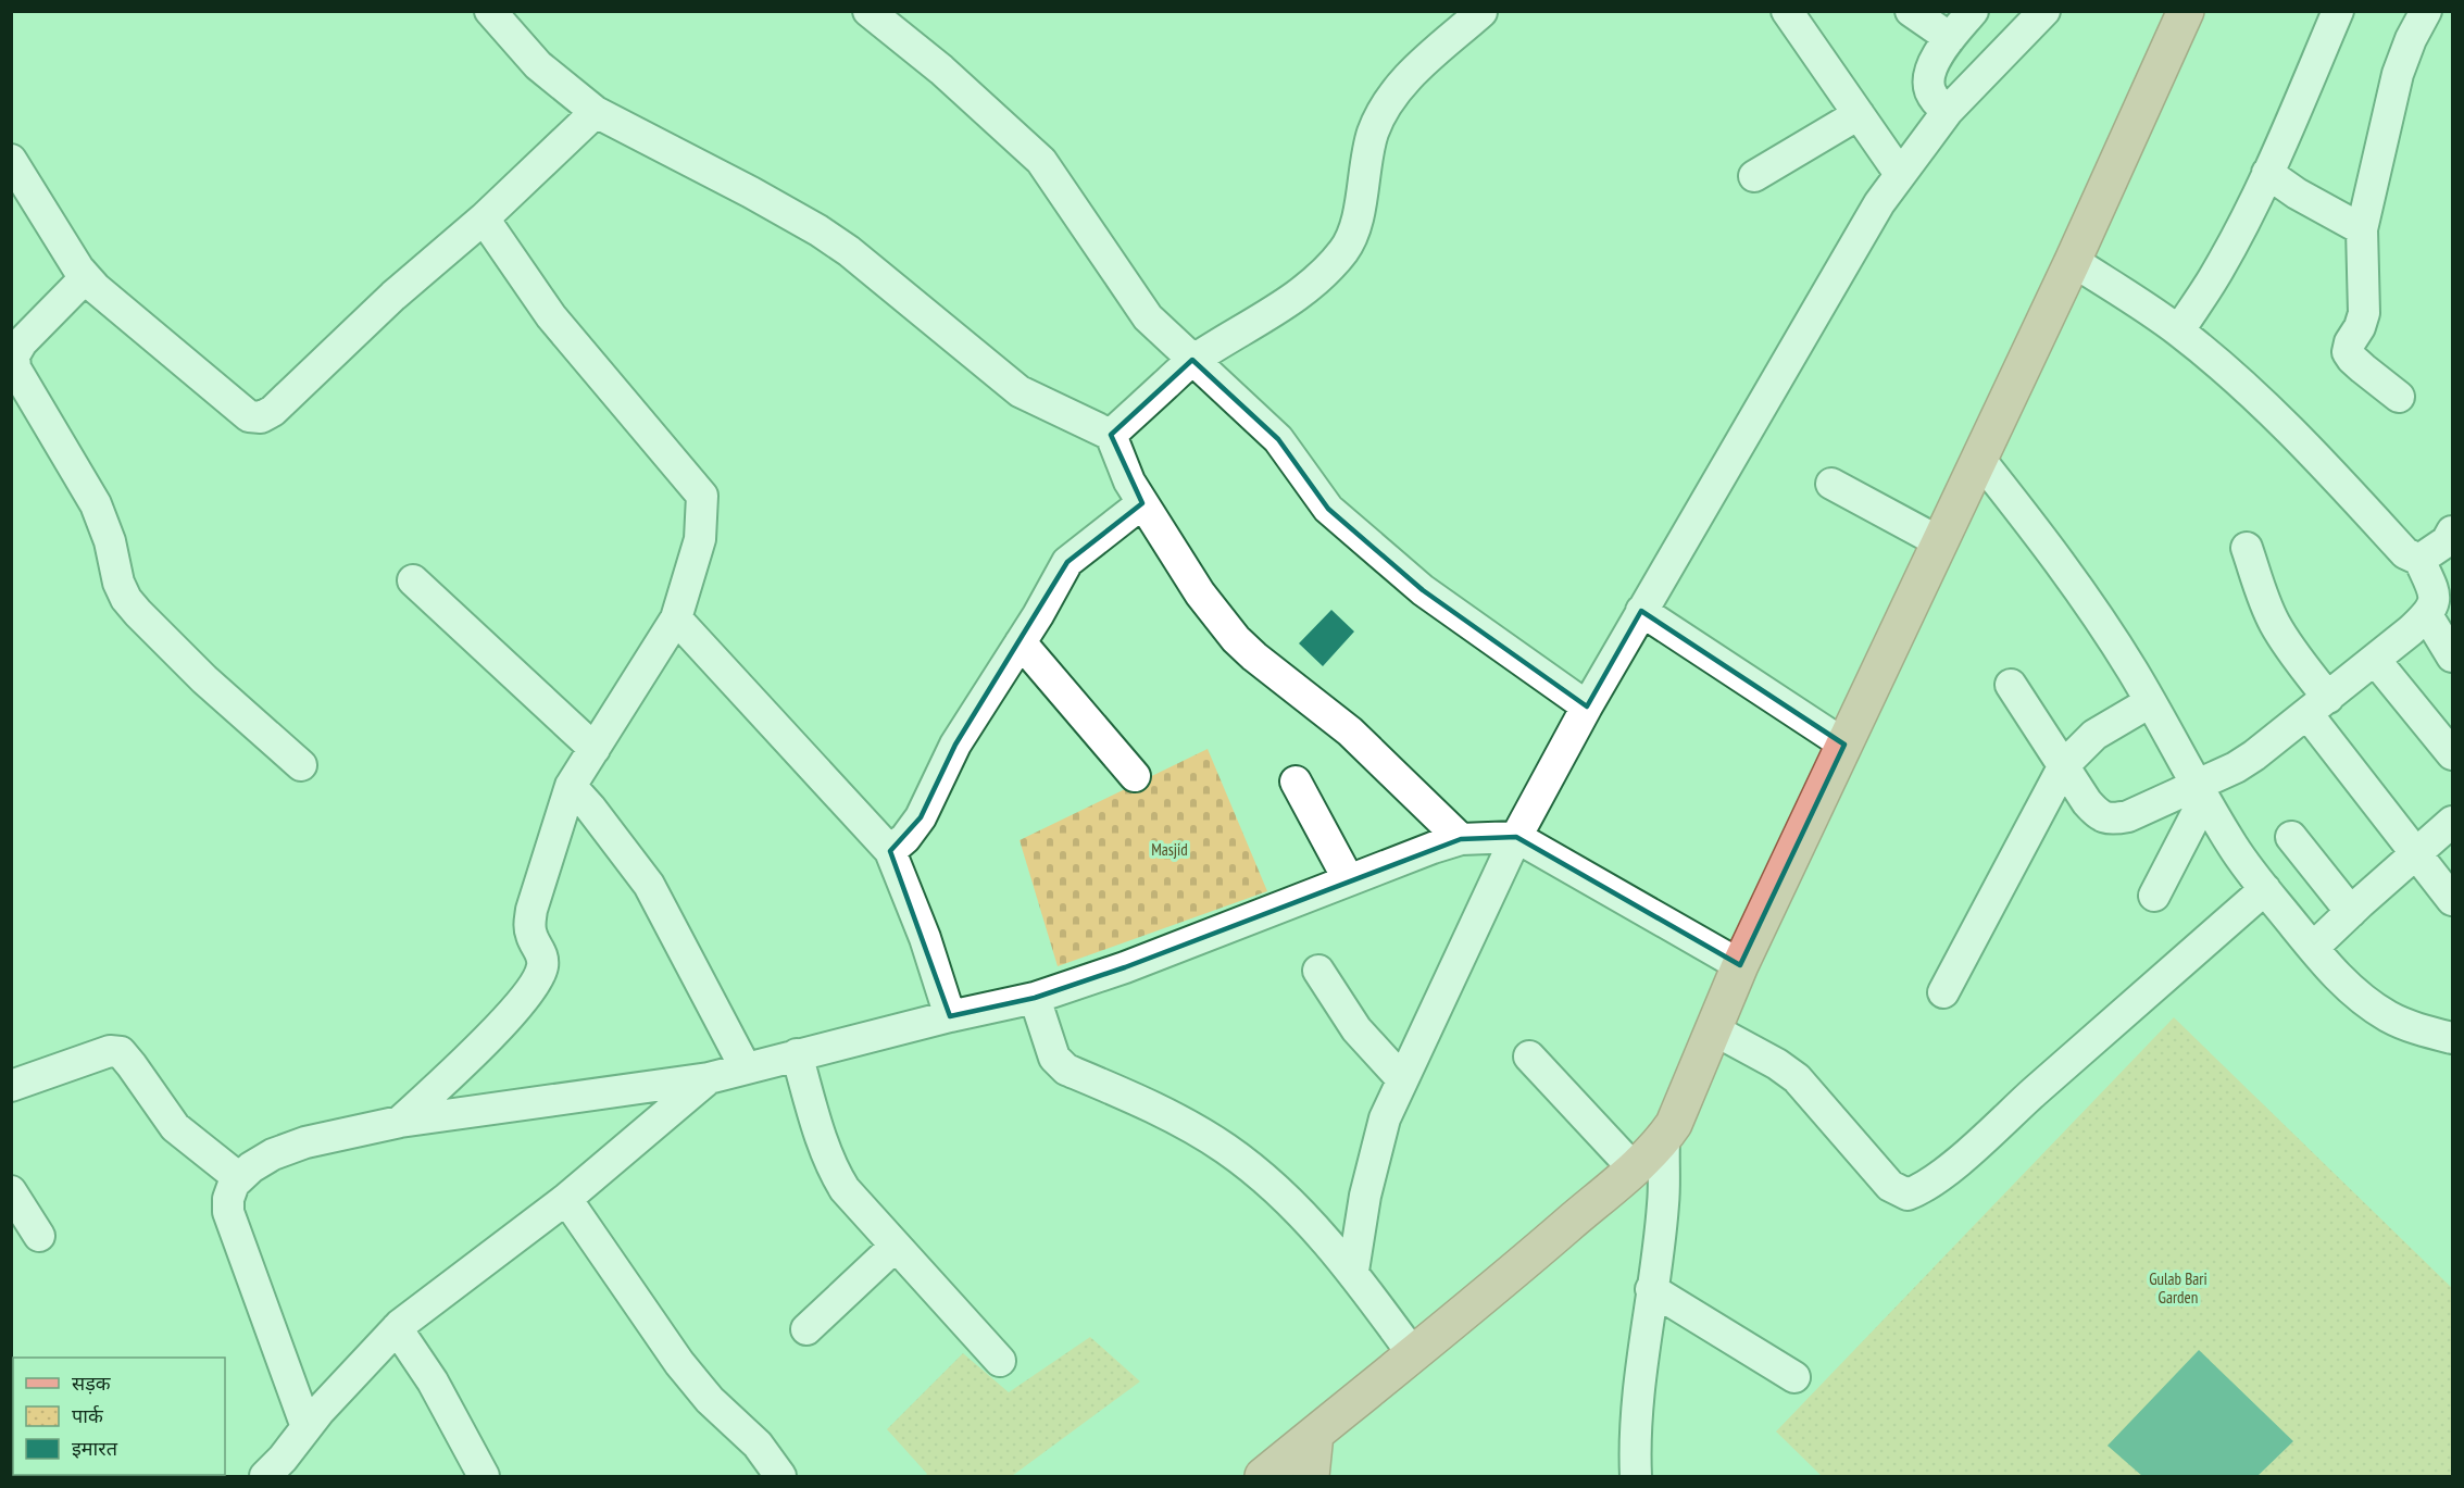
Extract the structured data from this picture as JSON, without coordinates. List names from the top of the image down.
{
  "parks": ["Masjid", "Gulab Bari Garden"],
  "legend": ["सड़क", "पार्क", "इमारत"]
}
